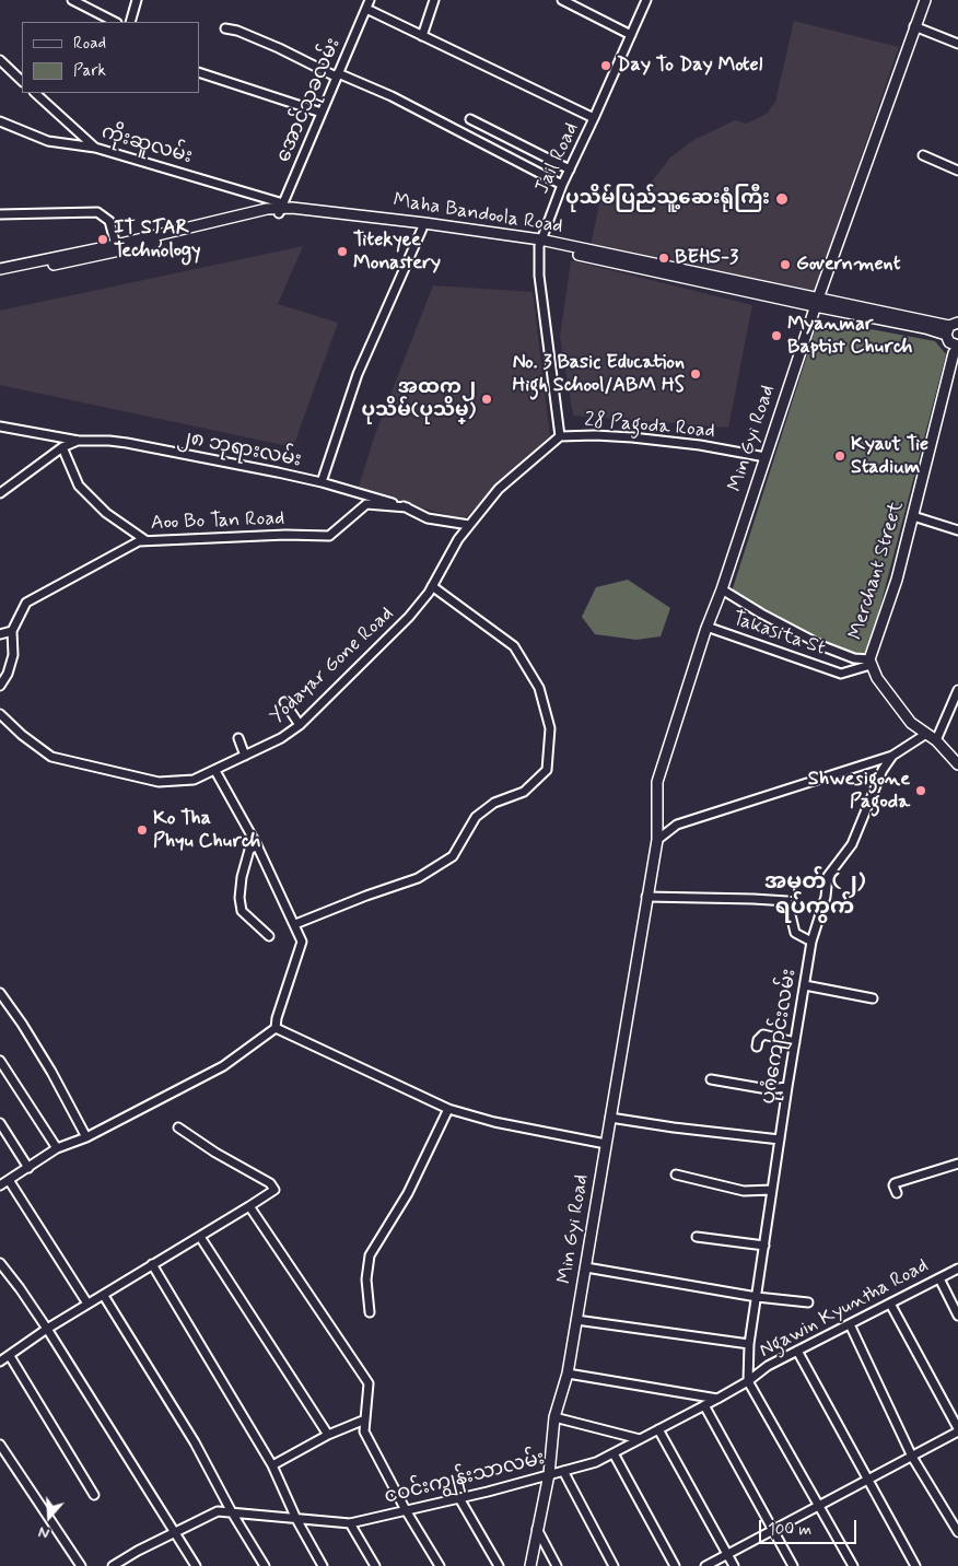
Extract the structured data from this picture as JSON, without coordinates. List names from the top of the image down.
{
  "streets": {
    "main road": ["Maha Bandoola Road", "Min Gyi Road", "Merchant Street"],
    "street": [
      "အောင်သုခလမ်း",
      "ကိုးဆူလမ်း",
      "Jail Road",
      "28 Pagoda Road",
      "၂၈ ဘုရားလမ်း",
      "Aoo Bo Tan Road",
      "Takasita St",
      "Yodayar Gone Road",
      "ပုဂံကျောင်းလမ်း",
      "Ngawin Kyuntha Road",
      "ငဝင်းကျွန်းသာလမ်း"
    ]
  },
  "crossings": [
    ["အောင်သုခလမ်း", "ကိုးဆူလမ်း"],
    ["အောင်သုခလမ်း", "Maha Bandoola Road"],
    ["ကိုးဆူလမ်း", "Maha Bandoola Road"],
    ["Jail Road", "Maha Bandoola Road"],
    ["Jail Road", "28 Pagoda Road"],
    ["Maha Bandoola Road", "Min Gyi Road"],
    ["Maha Bandoola Road", "Merchant Street"],
    ["28 Pagoda Road", "Min Gyi Road"],
    ["28 Pagoda Road", "၂၈ ဘုရားလမ်း"],
    ["28 Pagoda Road", "Yodayar Gone Road"],
    ["Min Gyi Road", "Takasita St"],
    ["Min Gyi Road", "ငဝင်းကျွန်းသာလမ်း"],
    ["၂၈ ဘုရားလမ်း", "Aoo Bo Tan Road"],
    ["၂၈ ဘုရားလမ်း", "Yodayar Gone Road"],
    ["Merchant Street", "Takasita St"],
    ["Merchant Street", "ပုဂံကျောင်းလမ်း"],
    ["ပုဂံကျောင်းလမ်း", "Ngawin Kyuntha Road"],
    ["ပုဂံကျောင်းလမ်း", "ငဝင်းကျွန်းသာလမ်း"],
    ["Ngawin Kyuntha Road", "ငဝင်းကျွန်းသာလမ်း"]
  ],
  "districts": ["အမှတ် (၂) ရပ်ကွက်"],
  "places": [
    "Day To Day Motel",
    "ပုသိမ်ပြည်သူ့ဆေးရုံကြီး",
    "IT STAR Technology",
    "Titekyee Monastery",
    "BEHS-3",
    "Government",
    "Myanmar Baptist Church",
    "No. 3 Basic Education High School/ABM HS",
    "အထက၂ ပုသိမ်(ပုသိမ္)",
    "Kyaut Tie Stadium",
    "Shwesigone Pagoda",
    "Ko Tha Phyu Church"
  ],
  "legend": ["Road", "Park"],
  "scale_bar": "100 m",
  "north": "bottom"
}
